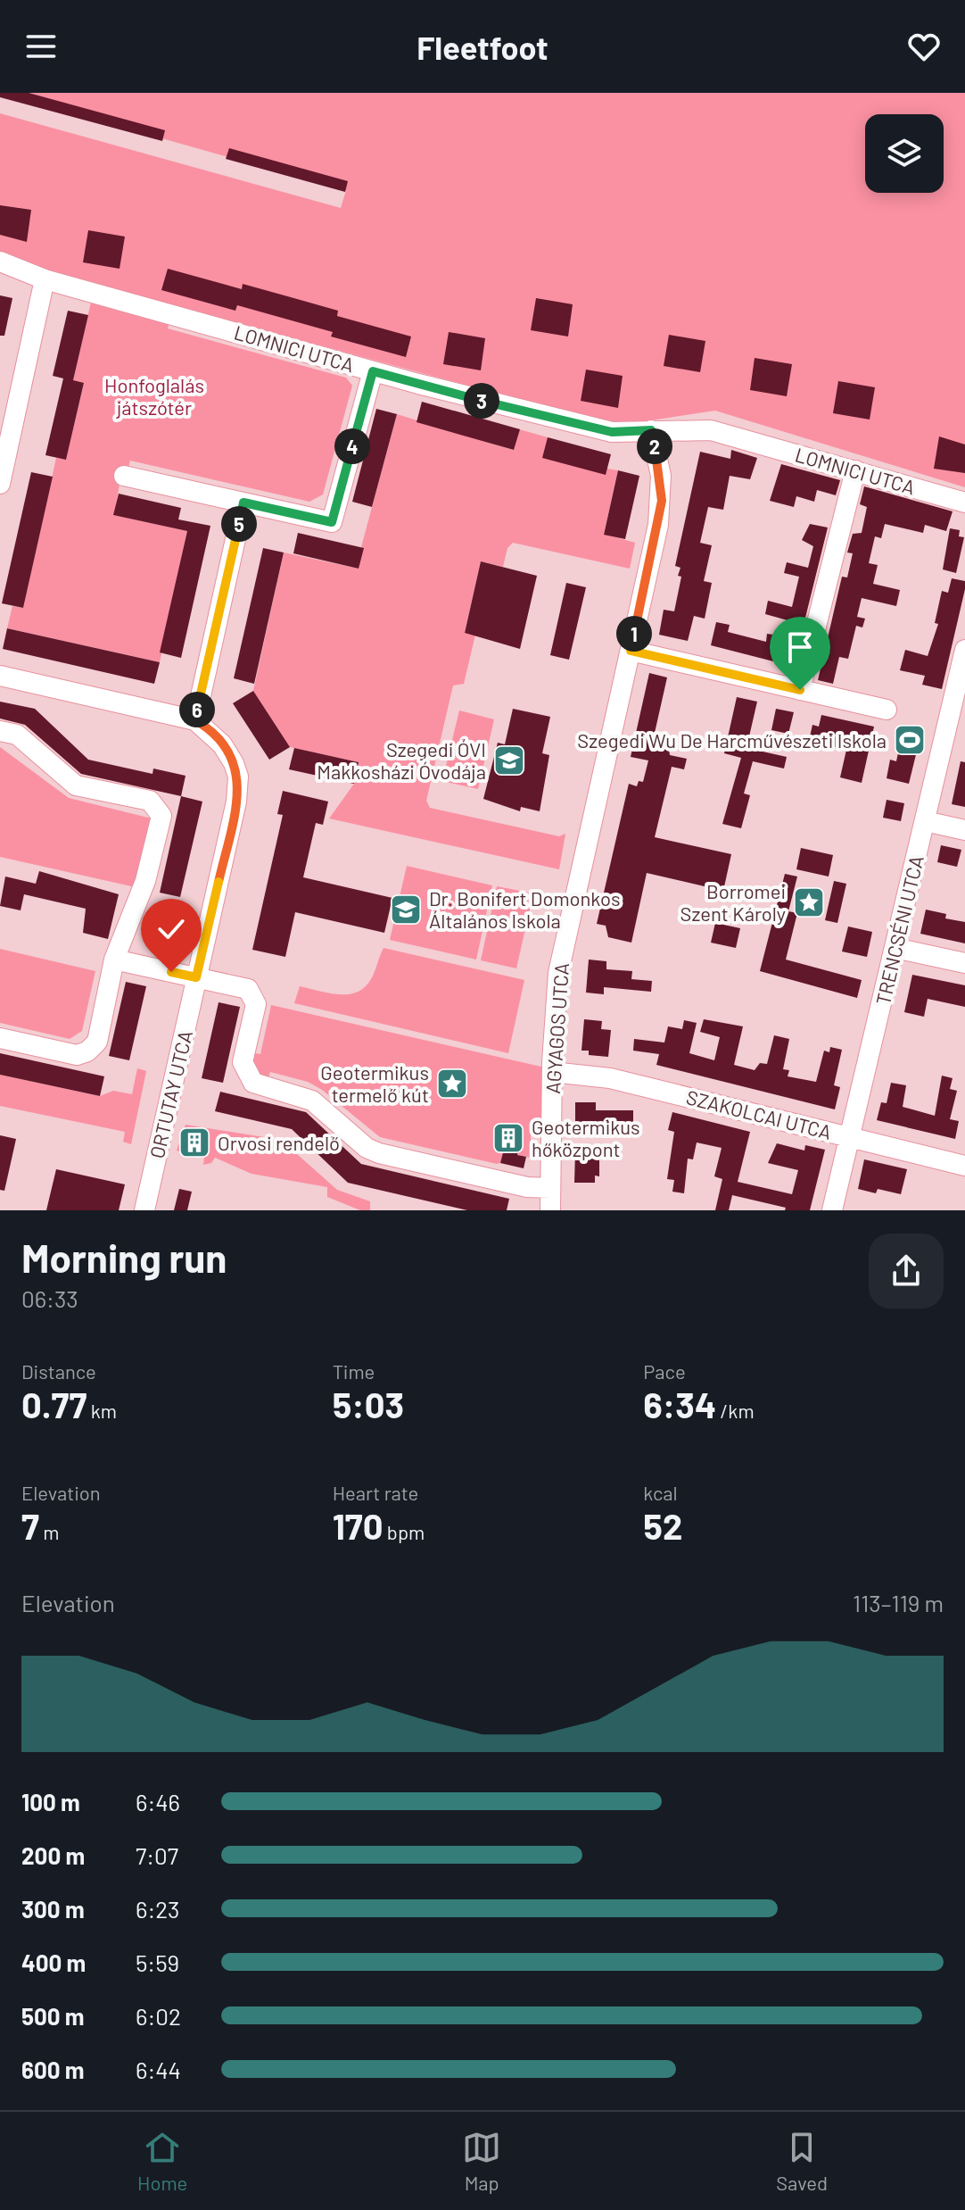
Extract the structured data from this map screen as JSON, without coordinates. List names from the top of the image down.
{
  "streets": {
    "street": [
      "LOMNICI UTCA",
      "TRENCSÉNI UTCA",
      "AGYAGOS UTCA",
      "ORTUTAY UTCA",
      "SZAKOLCAI UTCA"
    ]
  },
  "crossings": [
    ["LOMNICI UTCA", "AGYAGOS UTCA"],
    ["TRENCSÉNI UTCA", "SZAKOLCAI UTCA"],
    ["AGYAGOS UTCA", "SZAKOLCAI UTCA"]
  ],
  "parks": ["Honfoglalás játszótér"],
  "places": {
    "sports": ["Szegedi Wu De Harcművészeti Iskola"],
    "school or university": ["Szegedi ÓVI Makkosházi Óvodája", "Dr. Bonifert Domonkos Általános Iskola"],
    "place": ["Borromei Szent Károly", "Geotermikus termelő kút"],
    "building": ["Geotermikus hőközpont", "Orvosi rendelő"]
  },
  "page": {
    "header": "Fleetfoot",
    "pins": [
      "3",
      "2",
      "4",
      "5",
      "1",
      "6"
    ],
    "heading": ["Morning run", "06:33"],
    "stats": [
      ["Distance", "0.77 km"],
      ["Time", "5:03"],
      ["Pace", "6:34 /km"],
      ["Elevation", "7 m"],
      ["Heart rate", "170 bpm"],
      ["kcal", "52"]
    ],
    "chart": ["Elevation", "113–119 m"],
    "list": [
      {
        "name": "100 m",
        "note": "6:46"
      },
      {
        "name": "200 m",
        "note": "7:07"
      },
      {
        "name": "300 m",
        "note": "6:23"
      },
      {
        "name": "400 m",
        "note": "5:59"
      },
      {
        "name": "500 m",
        "note": "6:02"
      },
      {
        "name": "600 m",
        "note": "6:44"
      }
    ],
    "tabs": ["Home", "Map", "Saved"]
  }
}
